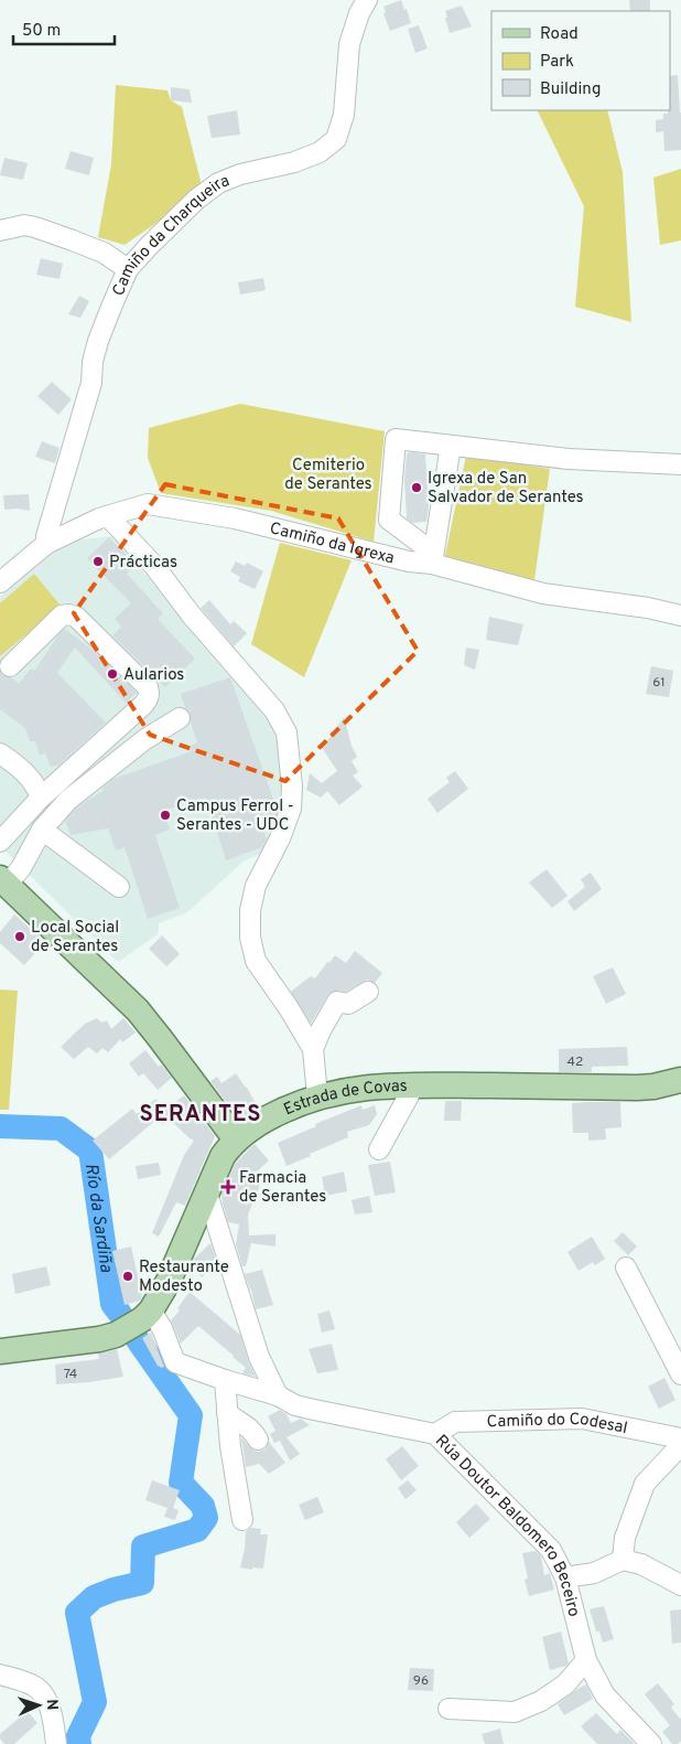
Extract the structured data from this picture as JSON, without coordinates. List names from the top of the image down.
{
  "streets": {
    "main road": ["Estrada de Covas"],
    "street": [
      "Camiño da Charqueira",
      "Camiño da Igrexa",
      "Camiño do Codesal",
      "Rúa Doutor Baldomero Beceiro"
    ]
  },
  "crossings": [
    ["Camiño da Charqueira", "Camiño da Igrexa"],
    ["Estrada de Covas", "Rúa Doutor Baldomero Beceiro"],
    ["Camiño do Codesal", "Rúa Doutor Baldomero Beceiro"]
  ],
  "districts": ["SERANTES"],
  "water": ["Río da Sardiña"],
  "parks": ["Cemiterio de Serantes"],
  "places": {
    "other": [
      "Igrexa de San Salvador de Serantes",
      "Prácticas",
      "Aularios",
      "Campus Ferrol - Serantes - UDC",
      "Local Social de Serantes",
      "Restaurante Modesto"
    ],
    "health": ["Farmacia de Serantes"]
  },
  "house_numbers": [
    "61",
    "42",
    "74",
    "96"
  ],
  "legend": ["Road", "Park", "Building"],
  "scale_bar": "50 m",
  "north": "right"
}
